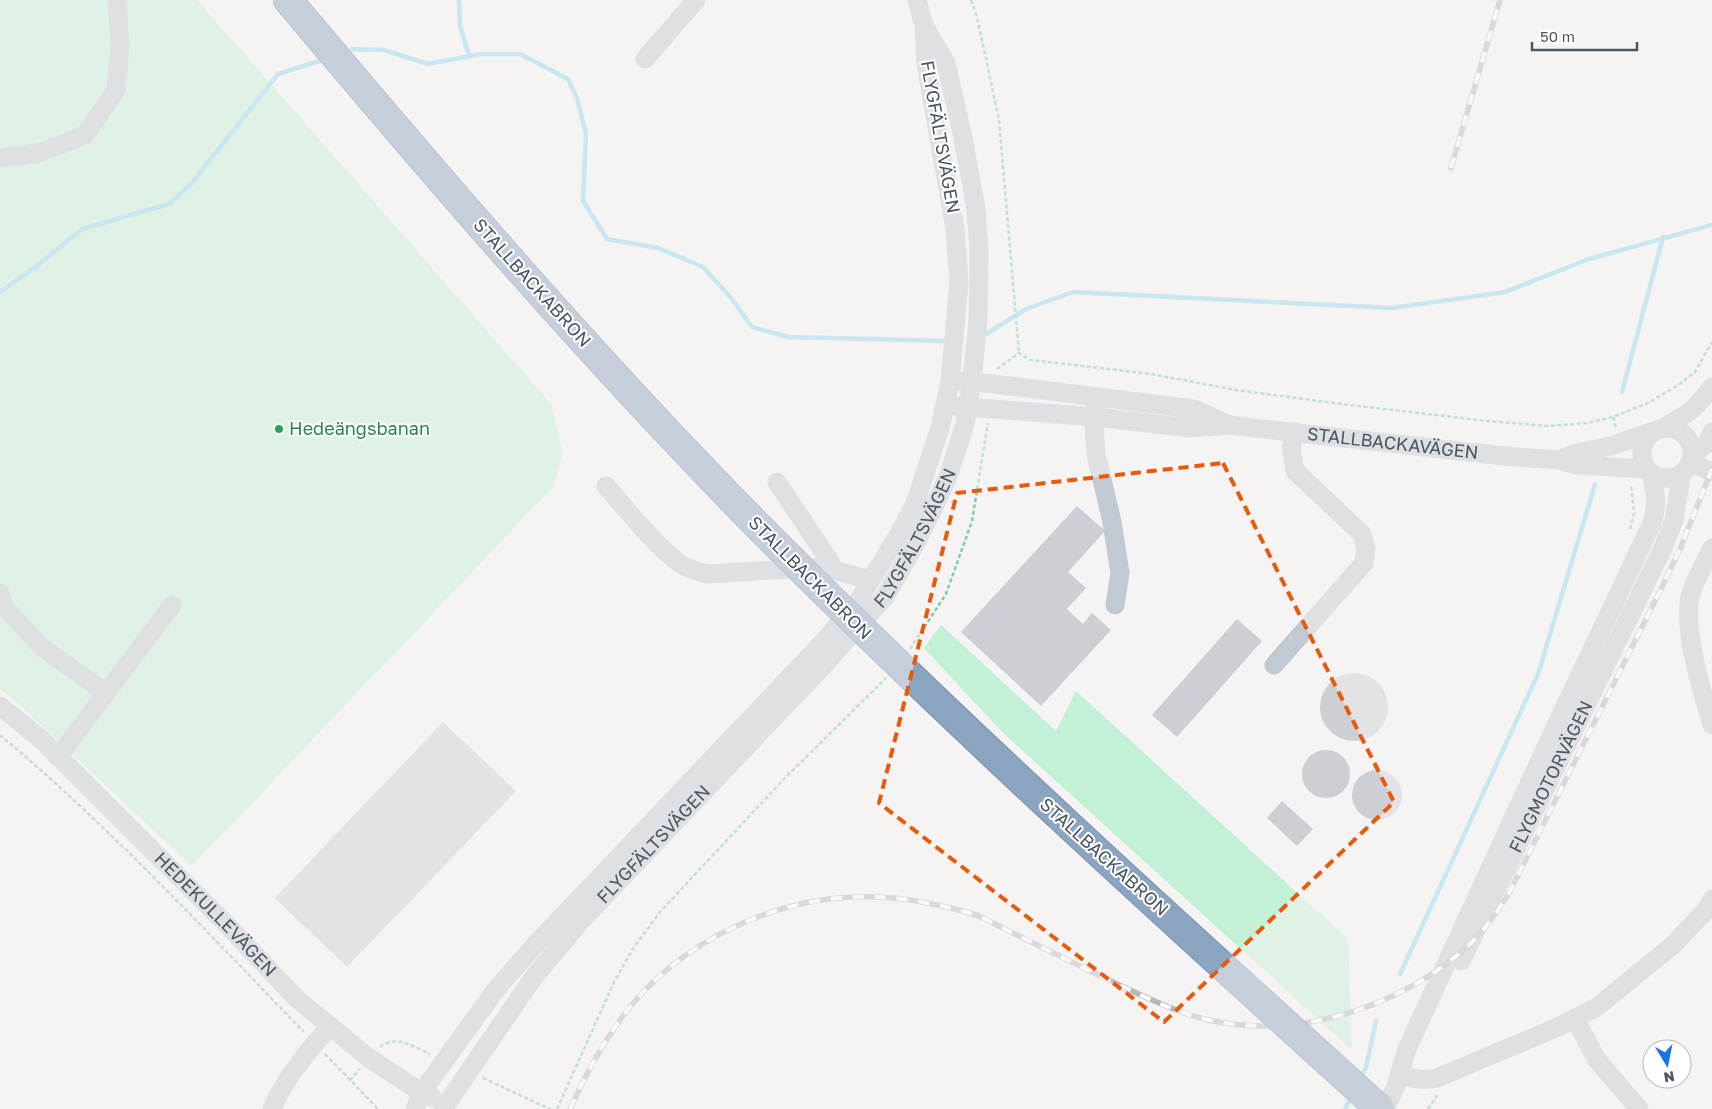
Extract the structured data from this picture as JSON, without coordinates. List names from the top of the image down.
{
  "streets": {
    "highway": ["STALLBACKABRON"],
    "street": [
      "FLYGFÄLTSVÄGEN",
      "STALLBACKAVÄGEN",
      "FLYGMOTORVÄGEN",
      "HEDEKULLEVÄGEN"
    ]
  },
  "crossings": [
    ["FLYGFÄLTSVÄGEN", "STALLBACKAVÄGEN"],
    ["FLYGFÄLTSVÄGEN", "HEDEKULLEVÄGEN"],
    ["STALLBACKAVÄGEN", "FLYGMOTORVÄGEN"]
  ],
  "places": ["Hedeängsbanan"],
  "scale_bar": "50 m",
  "north": "bottom"
}
